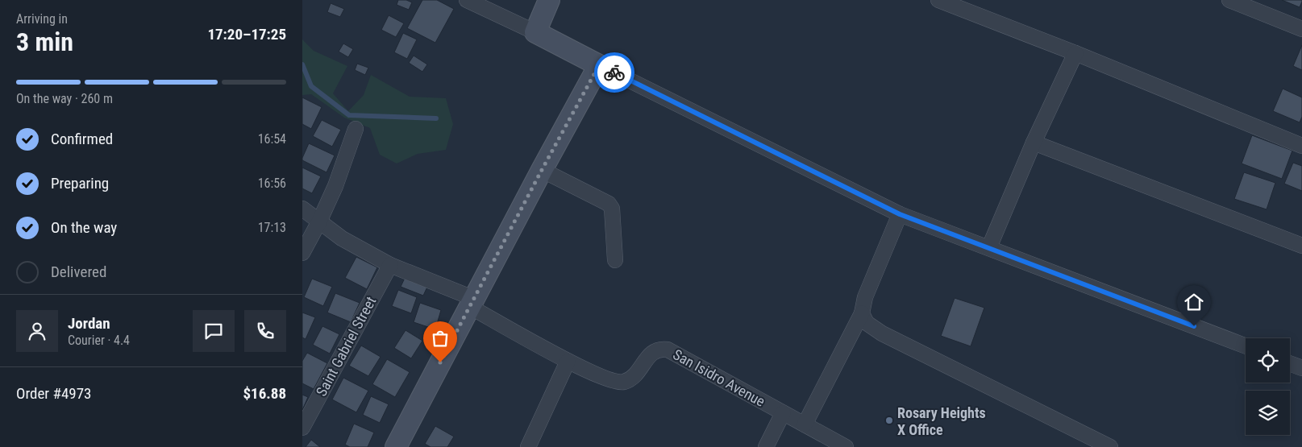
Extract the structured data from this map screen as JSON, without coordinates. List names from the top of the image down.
{
  "streets": {
    "street": ["Saint Gabriel Street", "San Isidro Avenue"]
  },
  "crossings": [
    ["Saint Gabriel Street", "San Isidro Avenue"]
  ],
  "places": ["Rosary Heights X Office"],
  "page": {
    "heading": ["3 min", "Arriving in", "17:20–17:25"],
    "panel": [
      "Jordan",
      "Courier · 4.4",
      "Order #4973",
      "$16.88"
    ],
    "bar": "On the way · 260 m",
    "list": [
      ["Confirmed", "16:54"],
      ["Preparing", "16:56"],
      ["On the way", "17:13"],
      "Delivered"
    ]
  }
}
